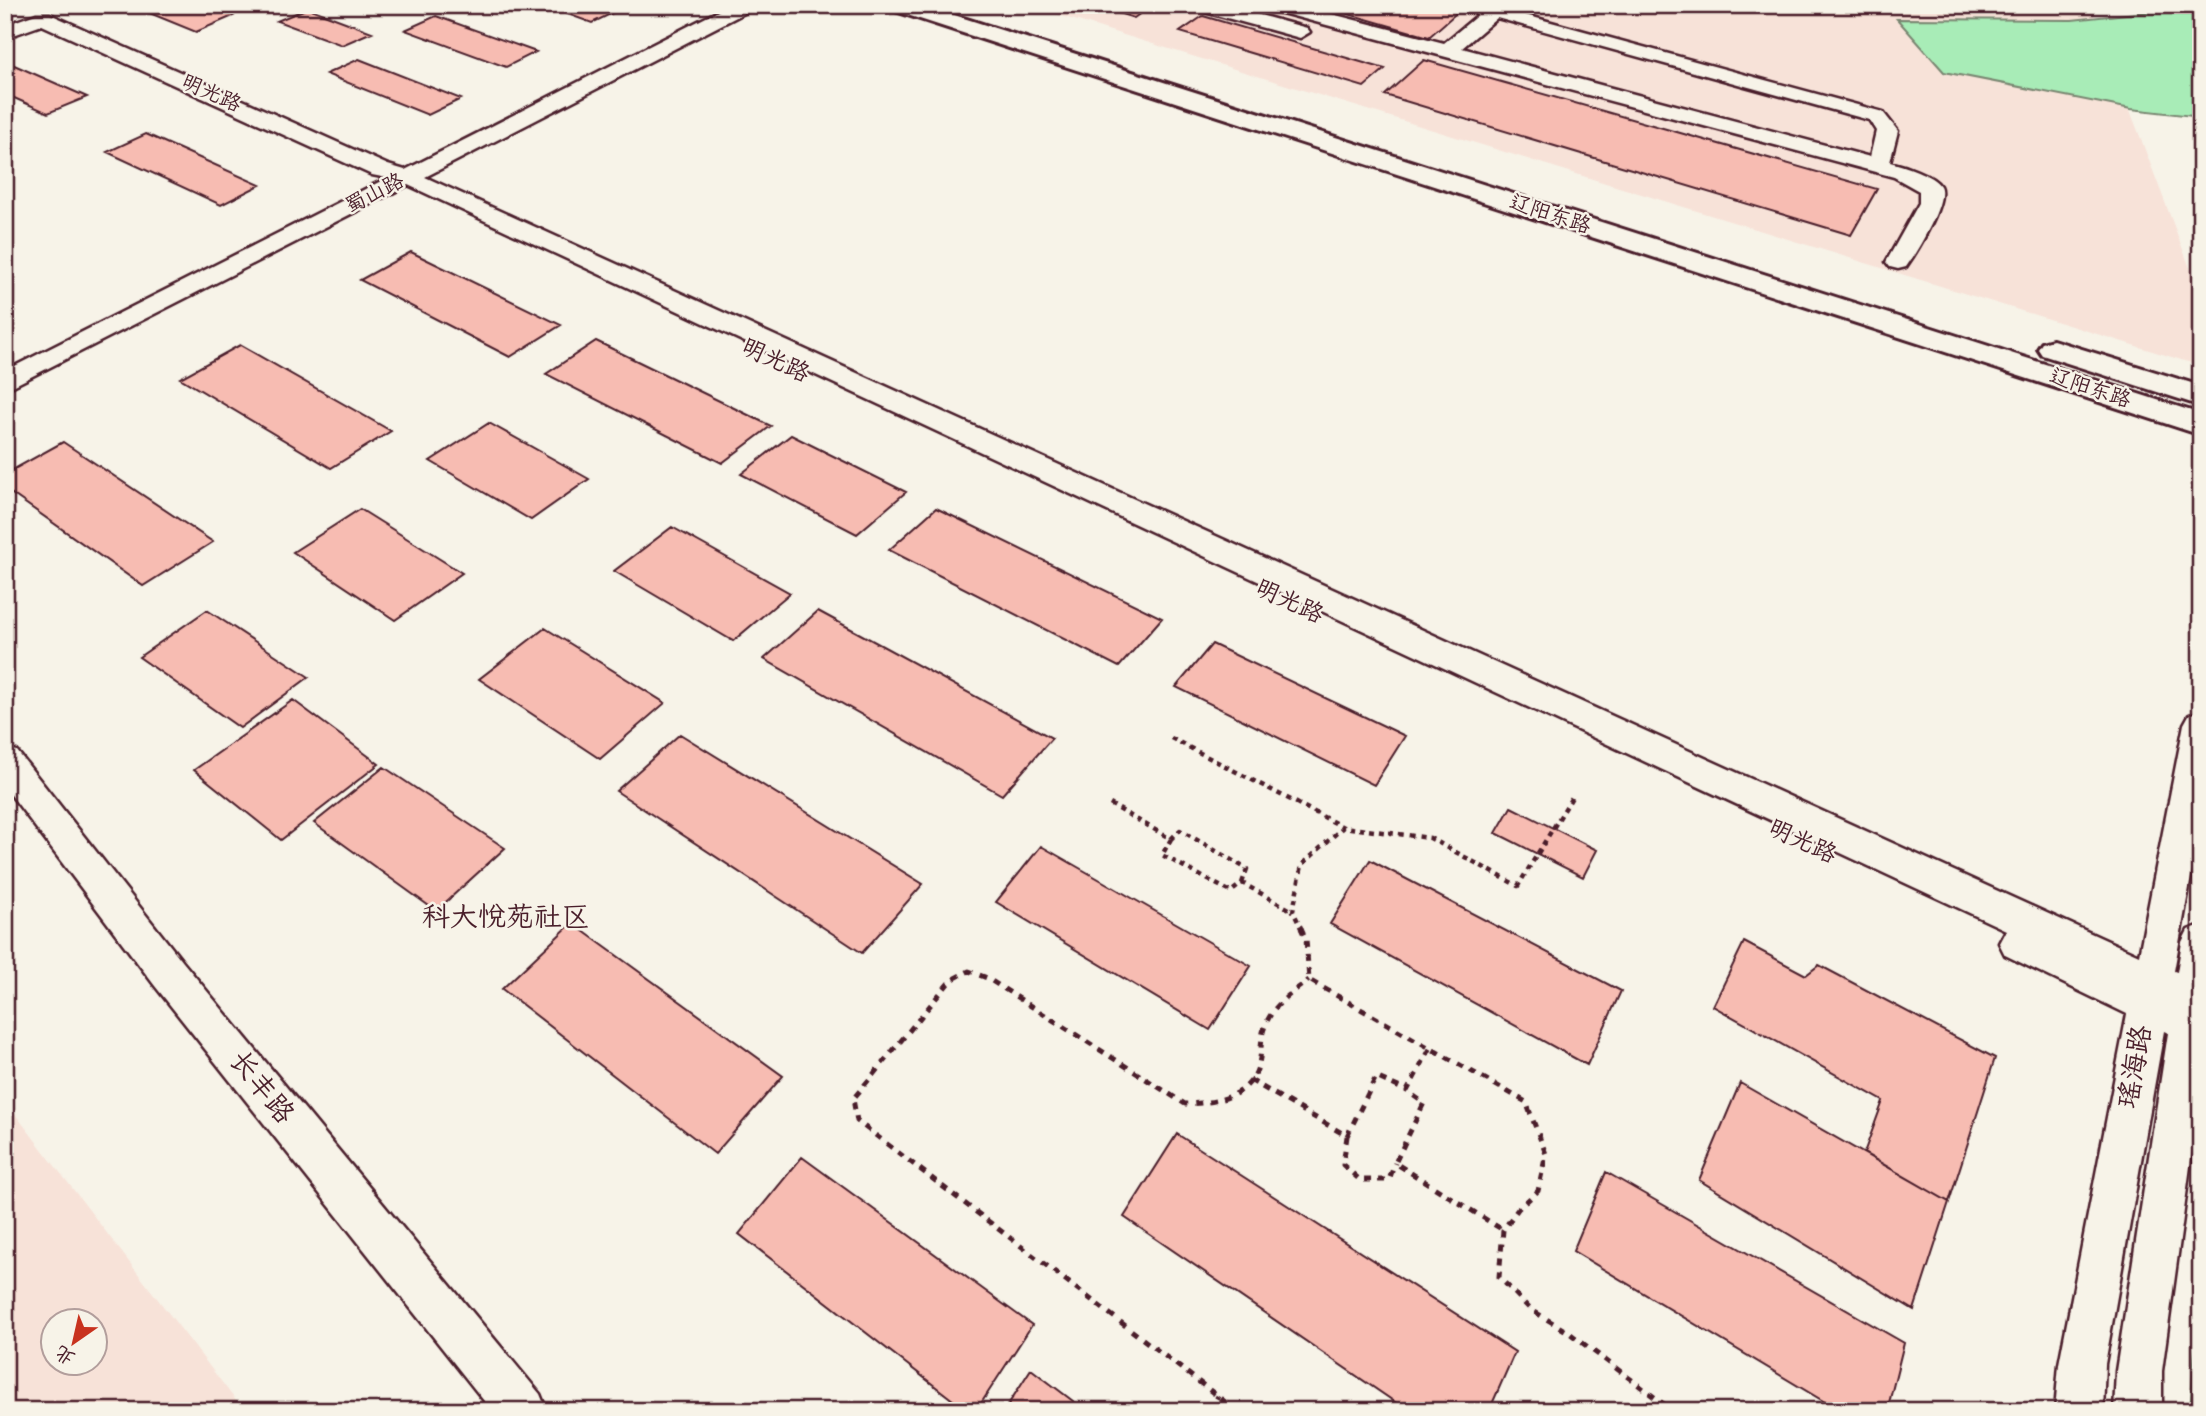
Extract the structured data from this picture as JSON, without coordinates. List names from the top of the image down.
{
  "streets": {
    "main road": ["辽阳东路"],
    "street": [
      "明光路",
      "蜀山路",
      "瑶海路",
      "长丰路"
    ]
  },
  "crossings": [
    ["明光路", "蜀山路"],
    ["明光路", "瑶海路"]
  ],
  "districts": ["科大悦苑社区"],
  "north": "bottom left"
}
